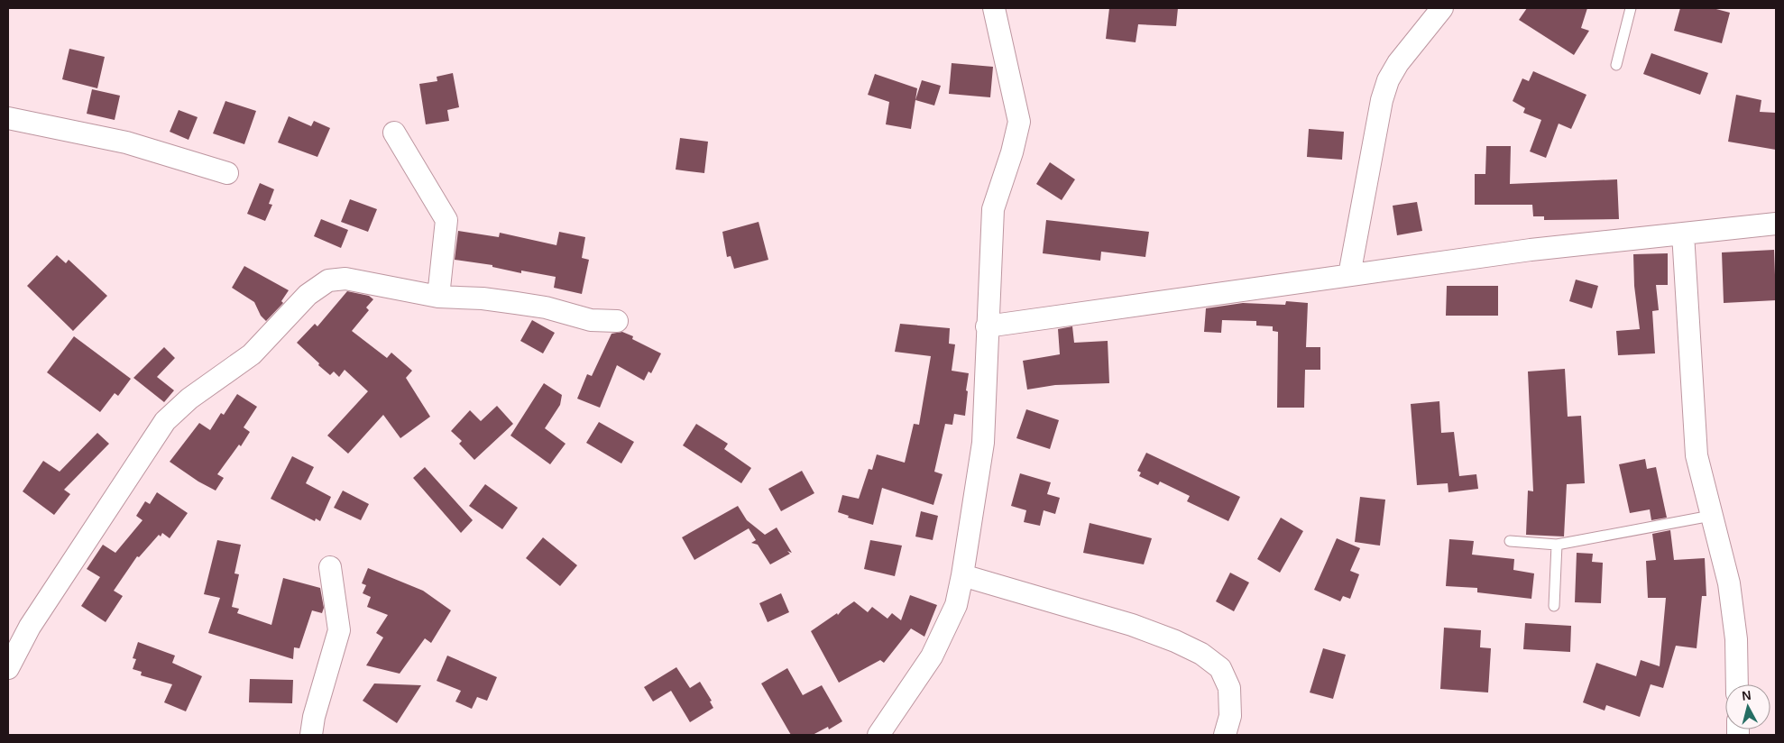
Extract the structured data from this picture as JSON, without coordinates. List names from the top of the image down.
{
  "north": "top"
}
